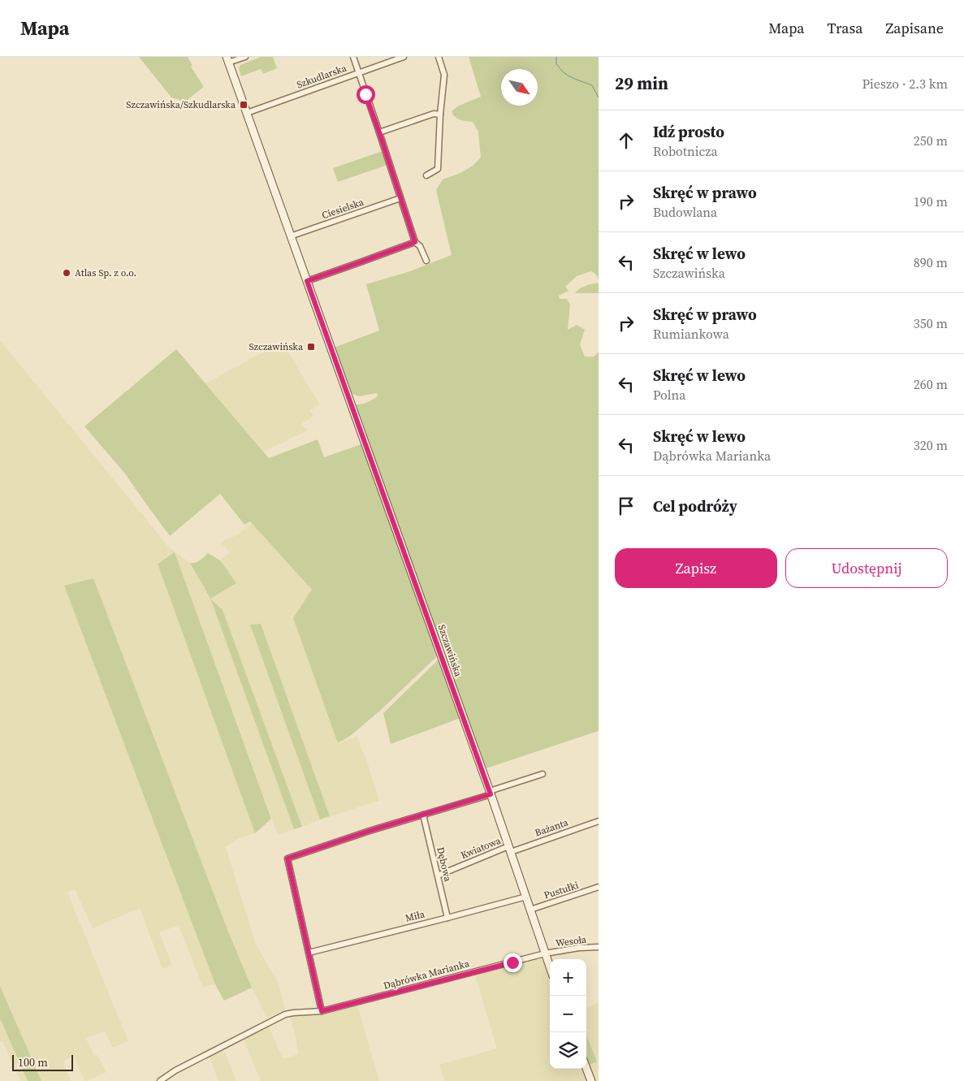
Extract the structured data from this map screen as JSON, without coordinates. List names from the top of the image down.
{
  "streets": {
    "street": [
      "Szkudlarska",
      "Ciesielska",
      "Szczawińska",
      "Bażanta",
      "Kwiatowa",
      "Dębowa",
      "Pustułki",
      "Miła",
      "Wesoła",
      "Dąbrówka Marianka"
    ]
  },
  "crossings": [
    ["Szkudlarska", "Szczawińska"],
    ["Ciesielska", "Szczawińska"],
    ["Szczawińska", "Bażanta"],
    ["Szczawińska", "Kwiatowa"],
    ["Szczawińska", "Pustułki"],
    ["Szczawińska", "Miła"],
    ["Szczawińska", "Wesoła"],
    ["Szczawińska", "Dąbrówka Marianka"],
    ["Bażanta", "Kwiatowa"],
    ["Kwiatowa", "Dębowa"],
    ["Dębowa", "Miła"],
    ["Wesoła", "Dąbrówka Marianka"]
  ],
  "places": {
    "transit": ["Szczawińska/Szkudlarska", "Szczawińska"],
    "other": ["Atlas Sp. z o.o."]
  },
  "scale_bar": "100 m",
  "north": "bottom right",
  "page": {
    "header": "Mapa",
    "nav": ["Mapa", "Trasa", "Zapisane"],
    "heading": ["29 min", "Pieszo · 2.3 km"],
    "list": [
      ["Idź prosto", "Robotnicza", "250 m"],
      ["Skręć w prawo", "Budowlana", "190 m"],
      ["Skręć w lewo", "Szczawińska", "890 m"],
      ["Skręć w prawo", "Rumiankowa", "350 m"],
      ["Skręć w lewo", "Polna", "260 m"],
      ["Skręć w lewo", "Dąbrówka Marianka", "320 m"],
      "Cel podróży"
    ],
    "buttons": ["Zapisz", "Udostępnij"],
    "map_buttons": ["+", "−"],
    "scale": "100 m"
  }
}
